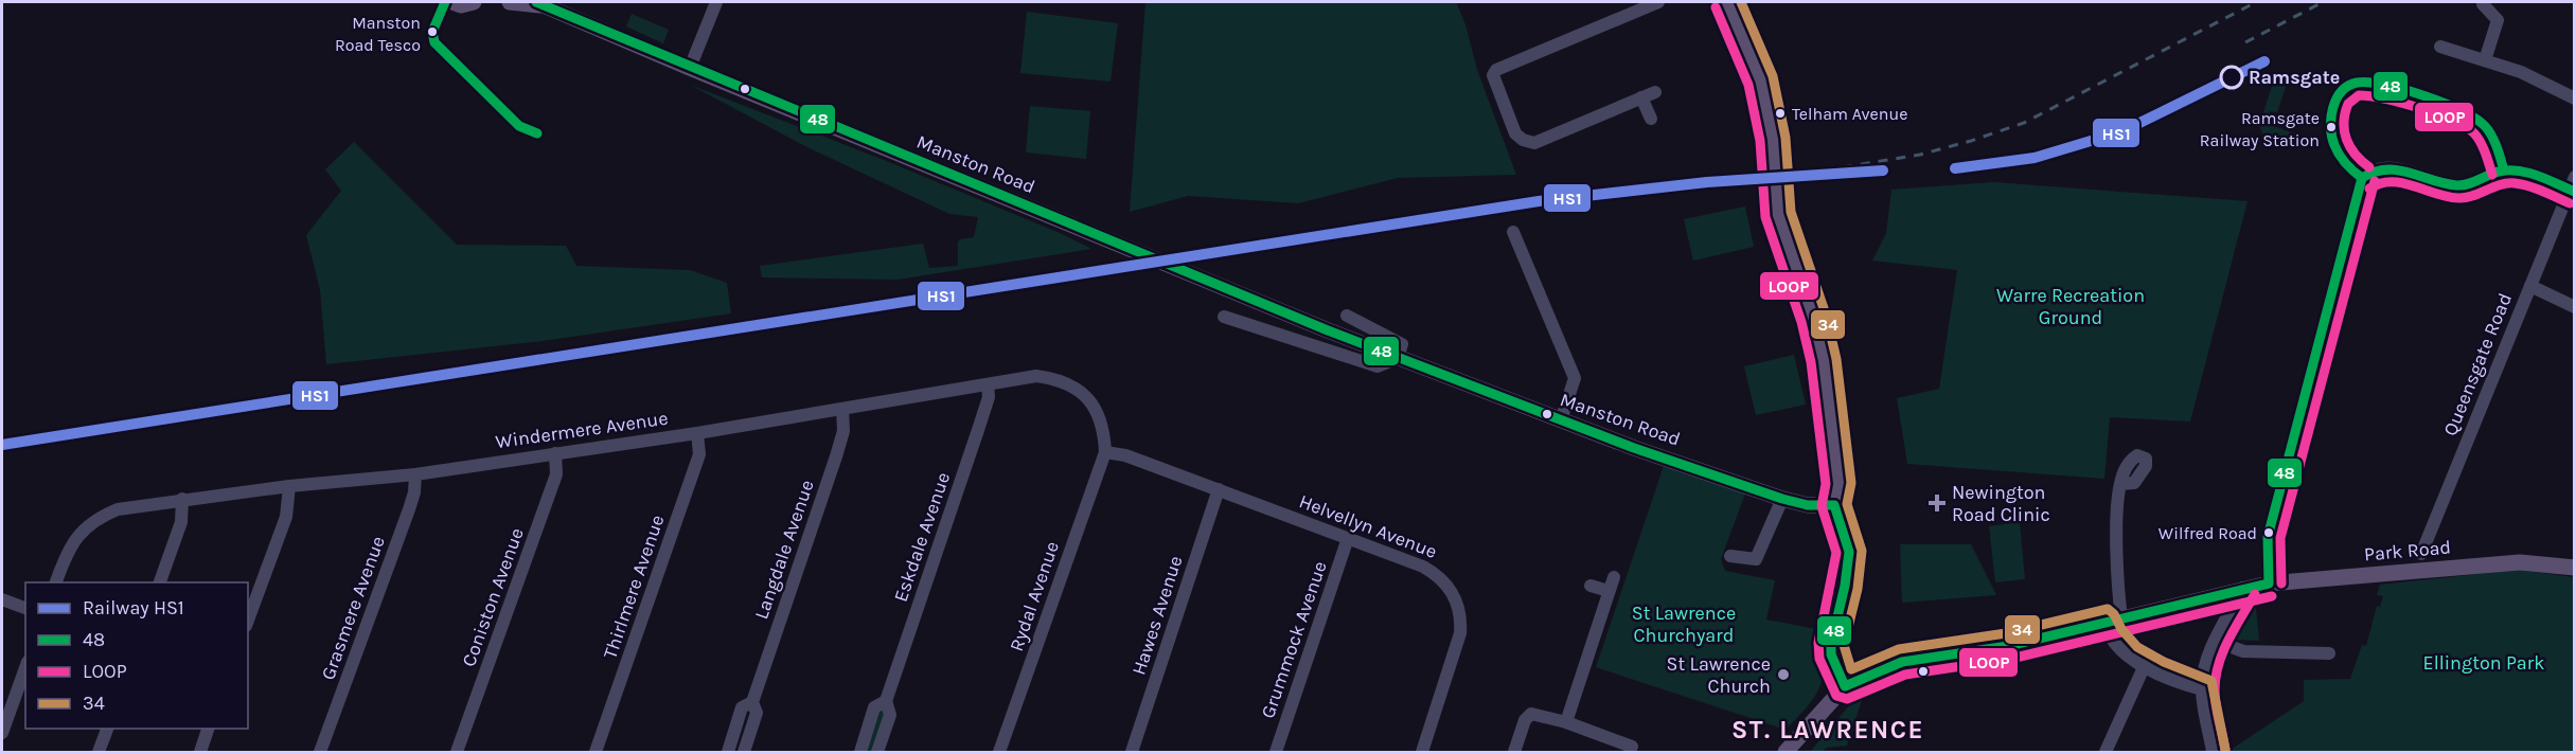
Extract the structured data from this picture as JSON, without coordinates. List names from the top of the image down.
{
  "streets": {
    "main road": ["Manston Road", "Park Road"],
    "street": [
      "Queensgate Road",
      "Windermere Avenue",
      "Helvellyn Avenue",
      "Eskdale Avenue",
      "Langdale Avenue",
      "Thirlmere Avenue",
      "Rydal Avenue",
      "Coniston Avenue",
      "Grasmere Avenue",
      "Hawes Avenue",
      "Grummock Avenue"
    ]
  },
  "crossings": [
    ["Windermere Avenue", "Helvellyn Avenue"],
    ["Windermere Avenue", "Eskdale Avenue"],
    ["Windermere Avenue", "Langdale Avenue"],
    ["Windermere Avenue", "Thirlmere Avenue"],
    ["Windermere Avenue", "Rydal Avenue"],
    ["Windermere Avenue", "Coniston Avenue"],
    ["Windermere Avenue", "Grasmere Avenue"],
    ["Helvellyn Avenue", "Rydal Avenue"],
    ["Helvellyn Avenue", "Hawes Avenue"],
    ["Helvellyn Avenue", "Grummock Avenue"]
  ],
  "districts": ["ST. LAWRENCE"],
  "parks": ["Warre Recreation Ground", "St Lawrence Churchyard", "Ellington Park"],
  "places": {
    "other": [
      "Manston Road Tesco",
      "Ramsgate",
      "Telham Avenue",
      "Ramsgate Railway Station",
      "Wilfred Road",
      "St Lawrence Church"
    ],
    "health": ["Newington Road Clinic"]
  },
  "lines": [
    "transit line 48",
    "transit line 34",
    "transit line LOOP",
    "rail line HS1"
  ],
  "legend": [
    "Railway HS1",
    "48",
    "LOOP",
    "34"
  ]
}
